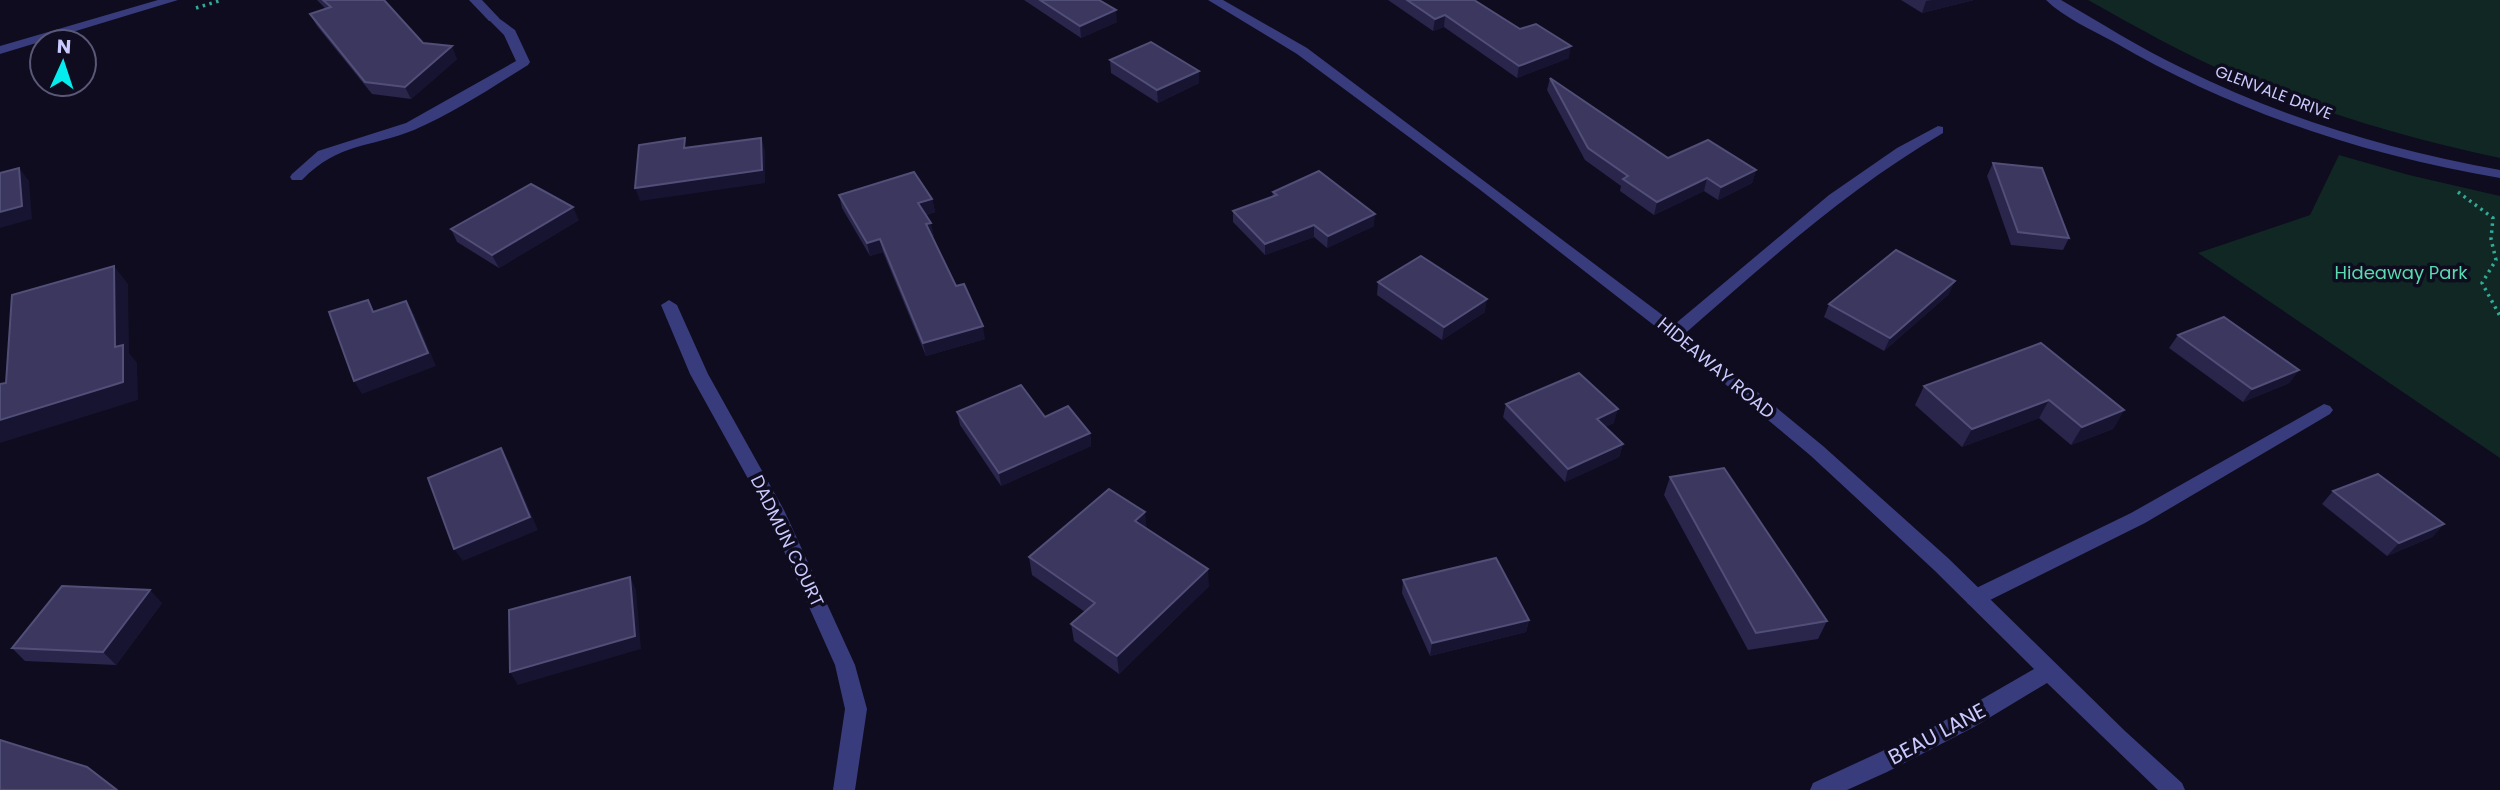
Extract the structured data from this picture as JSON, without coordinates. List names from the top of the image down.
{
  "streets": {
    "street": [
      "GLENVALE DRIVE",
      "HIDEAWAY ROAD",
      "DADMUN COURT",
      "BEAU LANE"
    ]
  },
  "crossings": [
    ["HIDEAWAY ROAD", "BEAU LANE"]
  ],
  "parks": ["Hideaway Park"],
  "north": "top"
}
